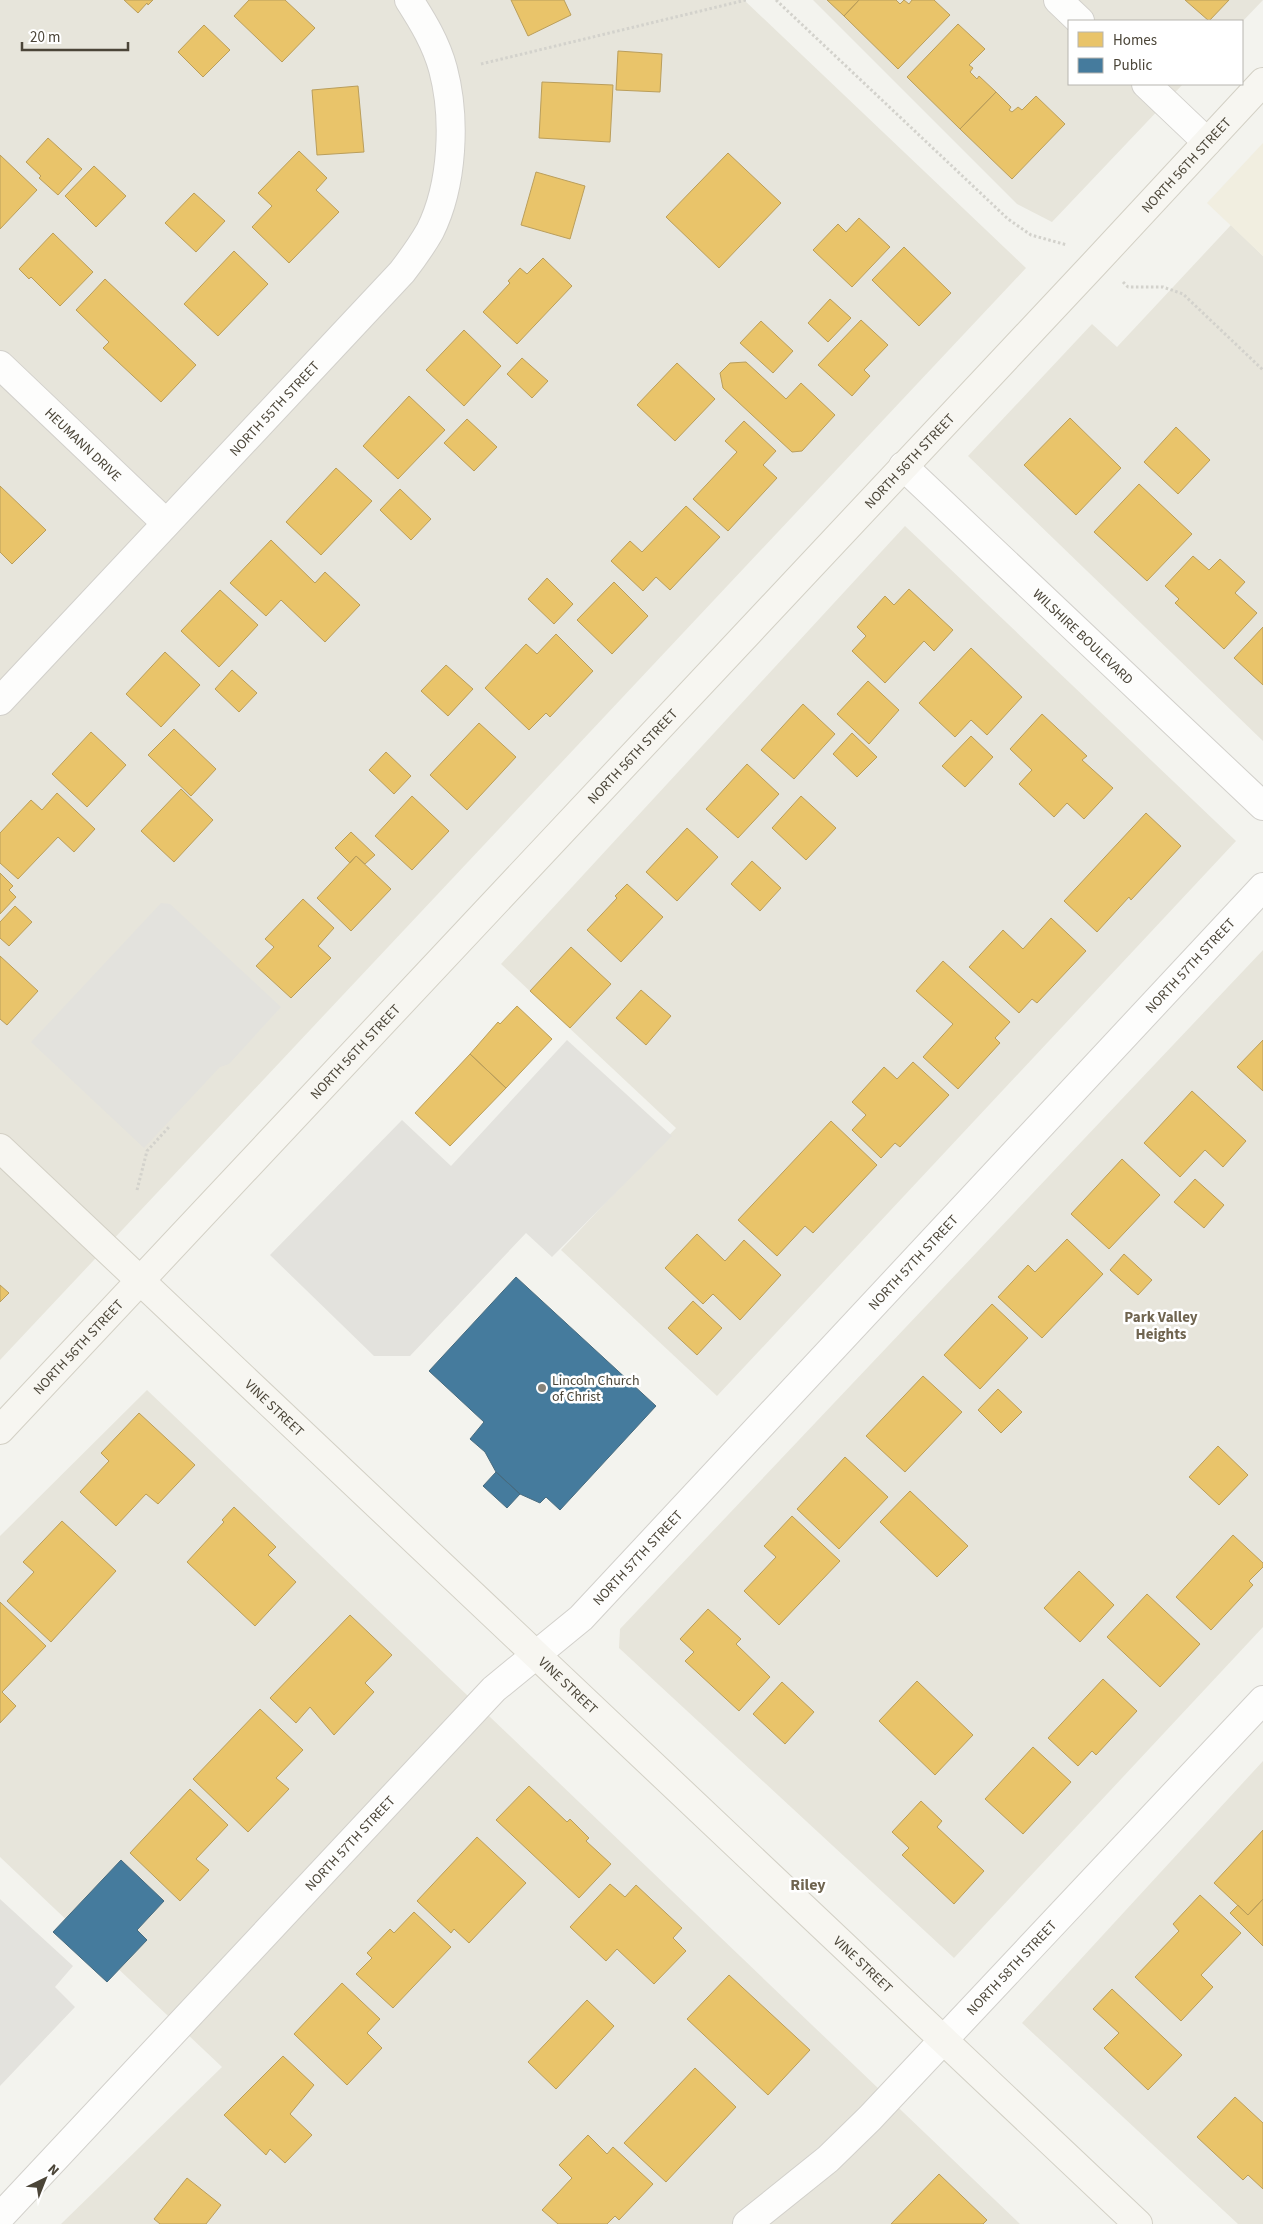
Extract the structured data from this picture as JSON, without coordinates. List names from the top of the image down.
{
  "streets": {
    "main road": ["NORTH 56TH STREET", "VINE STREET"],
    "street": [
      "NORTH 55TH STREET",
      "HEUMANN DRIVE",
      "WILSHIRE BOULEVARD",
      "NORTH 57TH STREET",
      "NORTH 58TH STREET"
    ]
  },
  "crossings": [
    ["NORTH 56TH STREET", "WILSHIRE BOULEVARD"],
    ["NORTH 56TH STREET", "VINE STREET"],
    ["NORTH 55TH STREET", "HEUMANN DRIVE"],
    ["NORTH 57TH STREET", "VINE STREET"],
    ["VINE STREET", "NORTH 58TH STREET"]
  ],
  "districts": ["Park Valley Heights", "Riley"],
  "places": ["Lincoln Church of Christ"],
  "legend": ["Homes", "Public"],
  "scale_bar": "20 m",
  "north": "top right"
}
